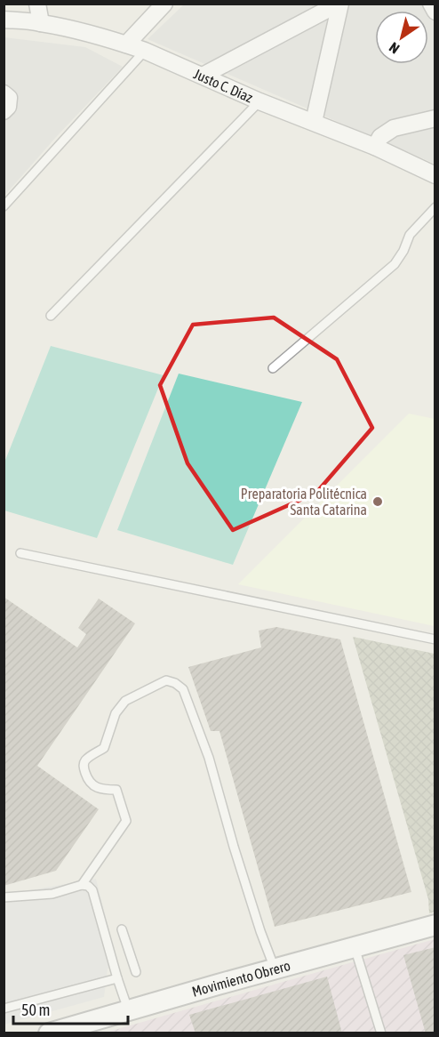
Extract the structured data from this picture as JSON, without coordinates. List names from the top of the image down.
{
  "streets": {
    "street": ["Justo C. Díaz", "Movimiento Obrero"]
  },
  "places": ["Preparatoria Politécnica Santa Catarina"],
  "scale_bar": "50 m",
  "north": "bottom left"
}
